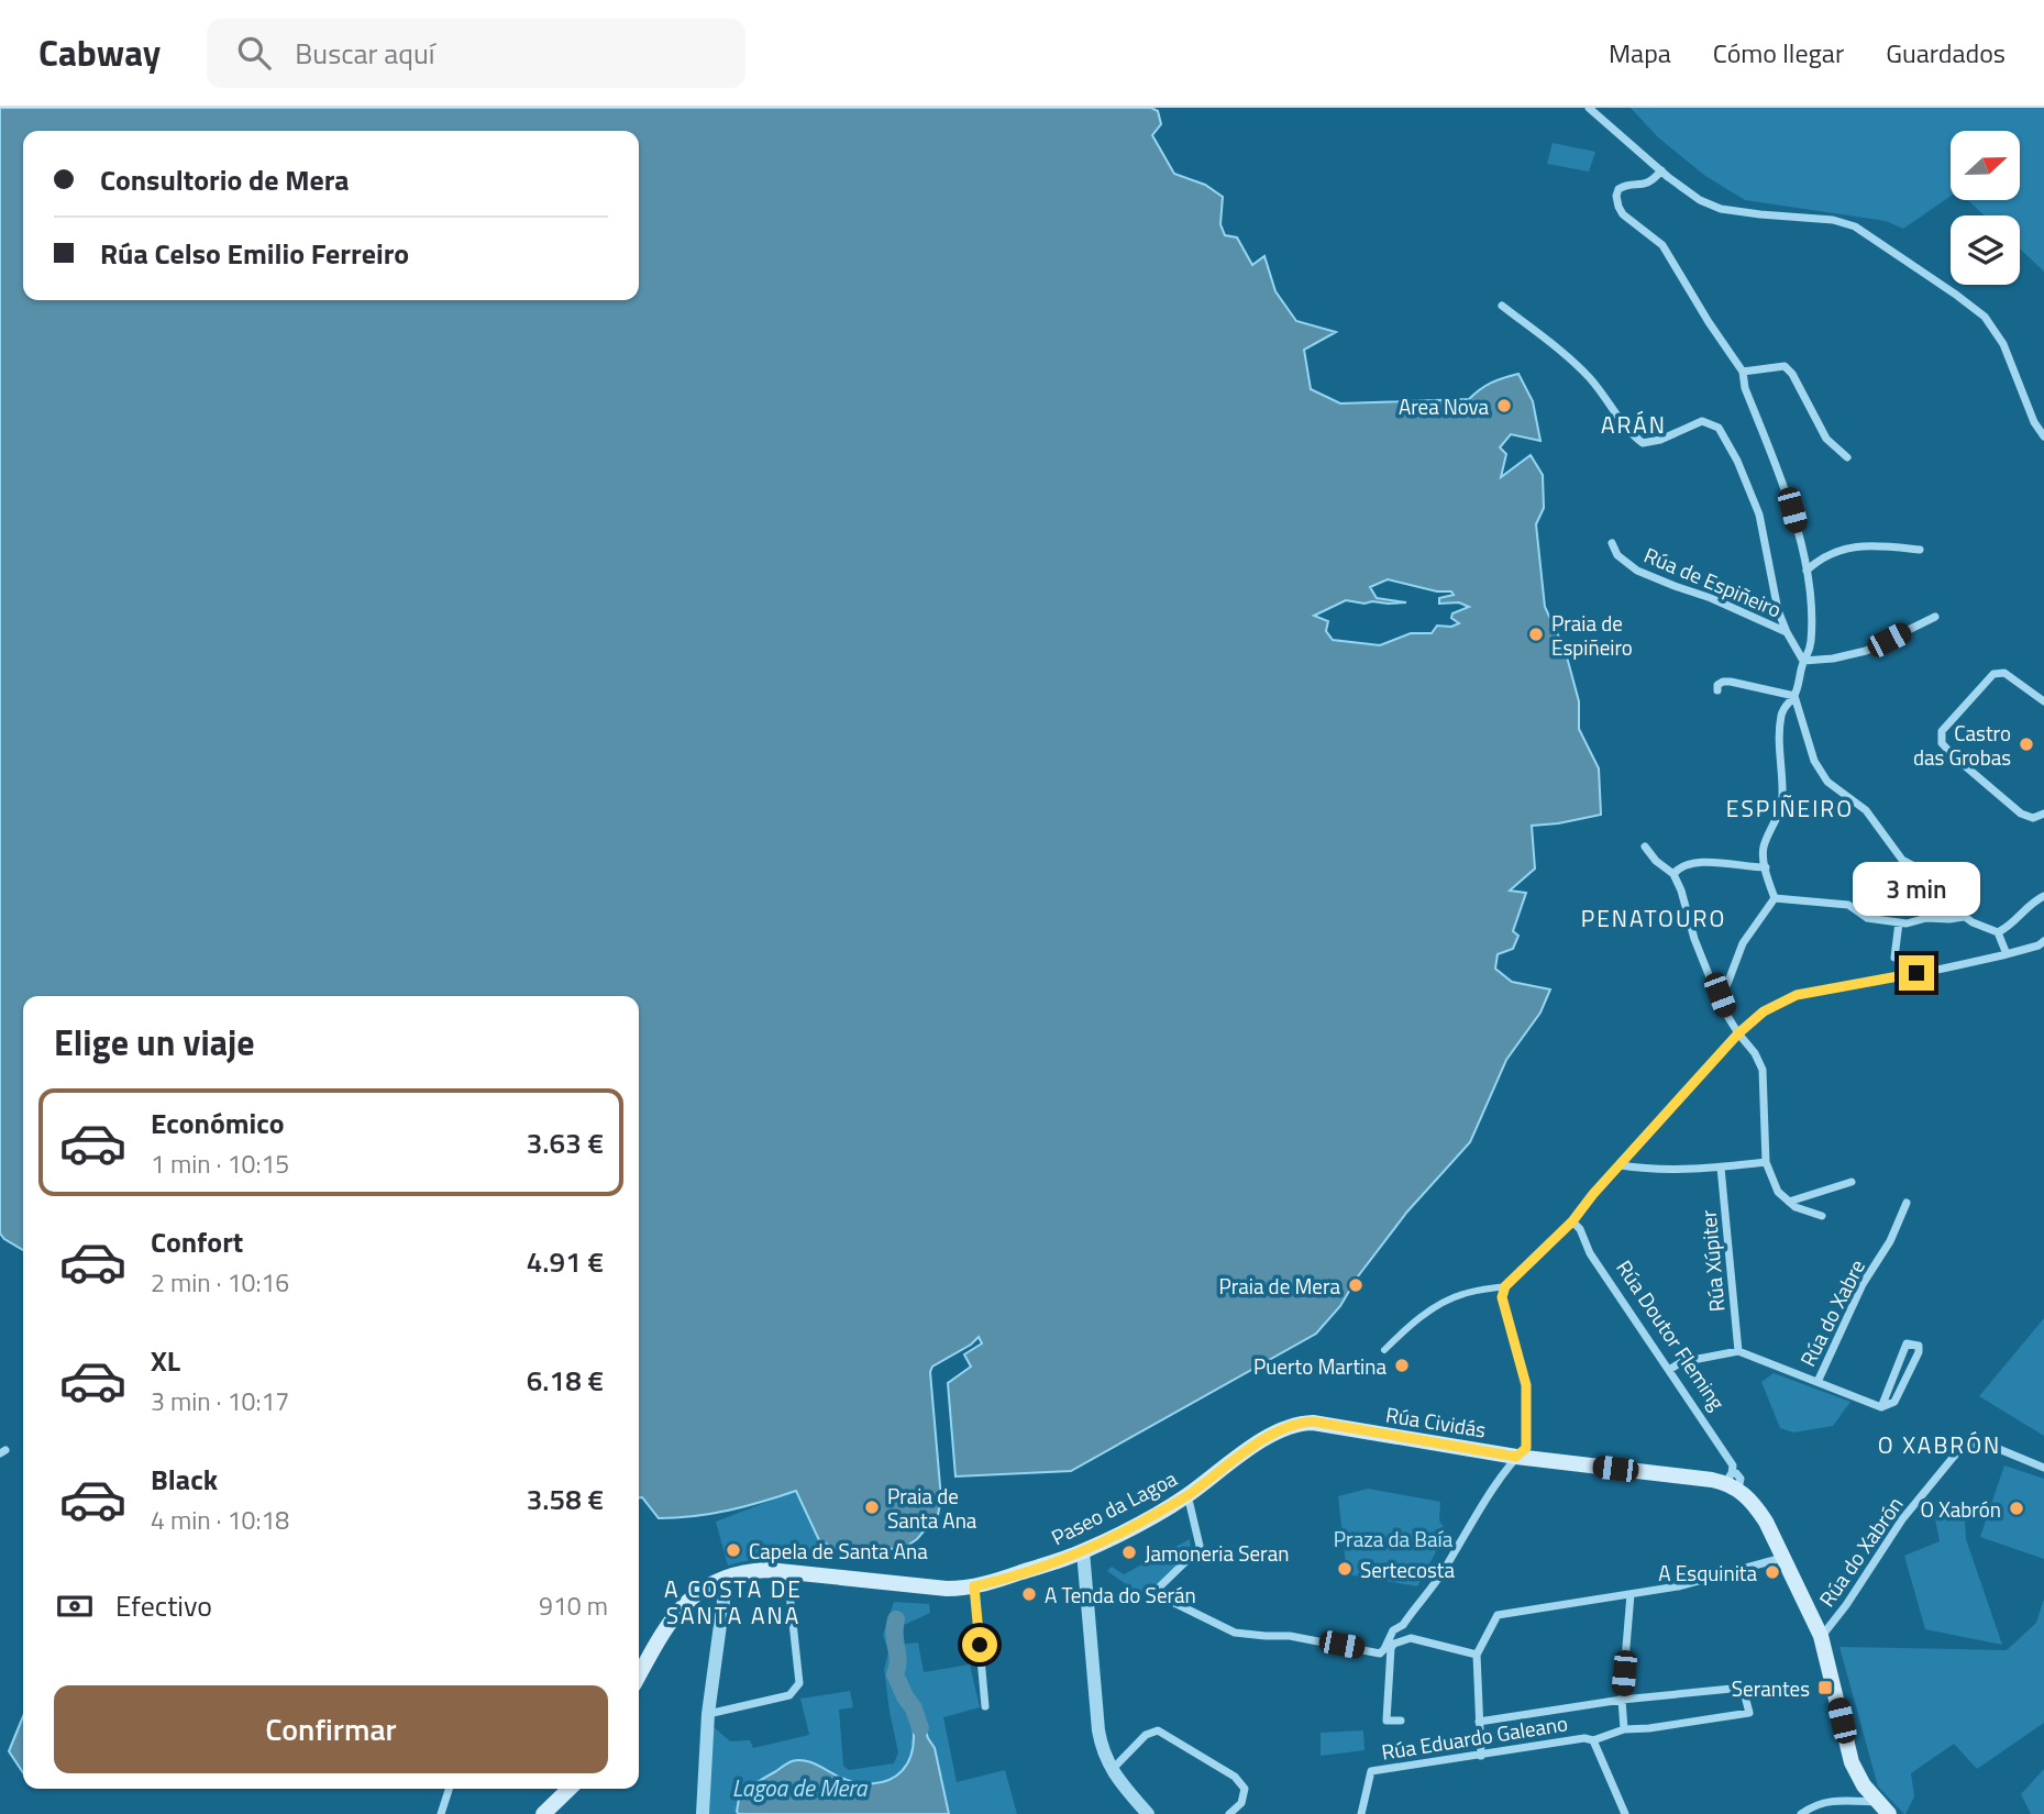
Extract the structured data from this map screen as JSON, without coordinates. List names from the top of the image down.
{
  "streets": {
    "main road": ["Rúa Doutor Fleming", "Rúa Cividás", "Paseo da Lagoa"],
    "street": [
      "Rúa de Espiñeiro",
      "Rúa Xúpiter",
      "Rúa do Xabre",
      "Rúa do Xabrón",
      "Rúa Eduardo Galeano"
    ]
  },
  "crossings": [
    ["Rúa Xúpiter", "Rúa do Xabre"],
    ["Rúa Doutor Fleming", "Rúa Cividás"],
    ["Rúa Doutor Fleming", "Rúa do Xabrón"],
    ["Rúa Cividás", "Paseo da Lagoa"]
  ],
  "districts": [
    "ARÁN",
    "ESPIÑEIRO",
    "PENATOURO",
    "O XABRÓN",
    "A COSTA DE SANTA ANA"
  ],
  "water": ["Lagoa de Mera"],
  "parks": ["Praza da Baía"],
  "places": {
    "other": [
      "Area Nova",
      "Praia de Espiñeiro",
      "Castro das Grobas",
      "Praia de Mera",
      "Puerto Martina",
      "Praia de Santa Ana",
      "O Xabrón",
      "Capela de Santa Ana",
      "Jamoneria Seran",
      "Sertecosta",
      "A Esquinita",
      "A Tenda do Serán"
    ],
    "transit": ["Serantes"]
  },
  "north": "right",
  "page": {
    "header": "Cabway",
    "search": "Buscar aquí",
    "nav": ["Mapa", "Cómo llegar", "Guardados"],
    "banner": ["Consultorio de Mera", "Rúa Celso Emilio Ferreiro"],
    "bubble": "3 min",
    "heading": "Elige un viaje",
    "list": [
      {
        "name": "Económico",
        "note": "1 min · 10:15",
        "value": "3.63 €"
      },
      {
        "name": "Confort",
        "note": "2 min · 10:16",
        "value": "4.91 €"
      },
      {
        "name": "XL",
        "note": "3 min · 10:17",
        "value": "6.18 €"
      },
      {
        "name": "Black",
        "note": "4 min · 10:18",
        "value": "3.58 €"
      }
    ],
    "pay": ["Efectivo", "910 m"],
    "buttons": "Confirmar"
  }
}
